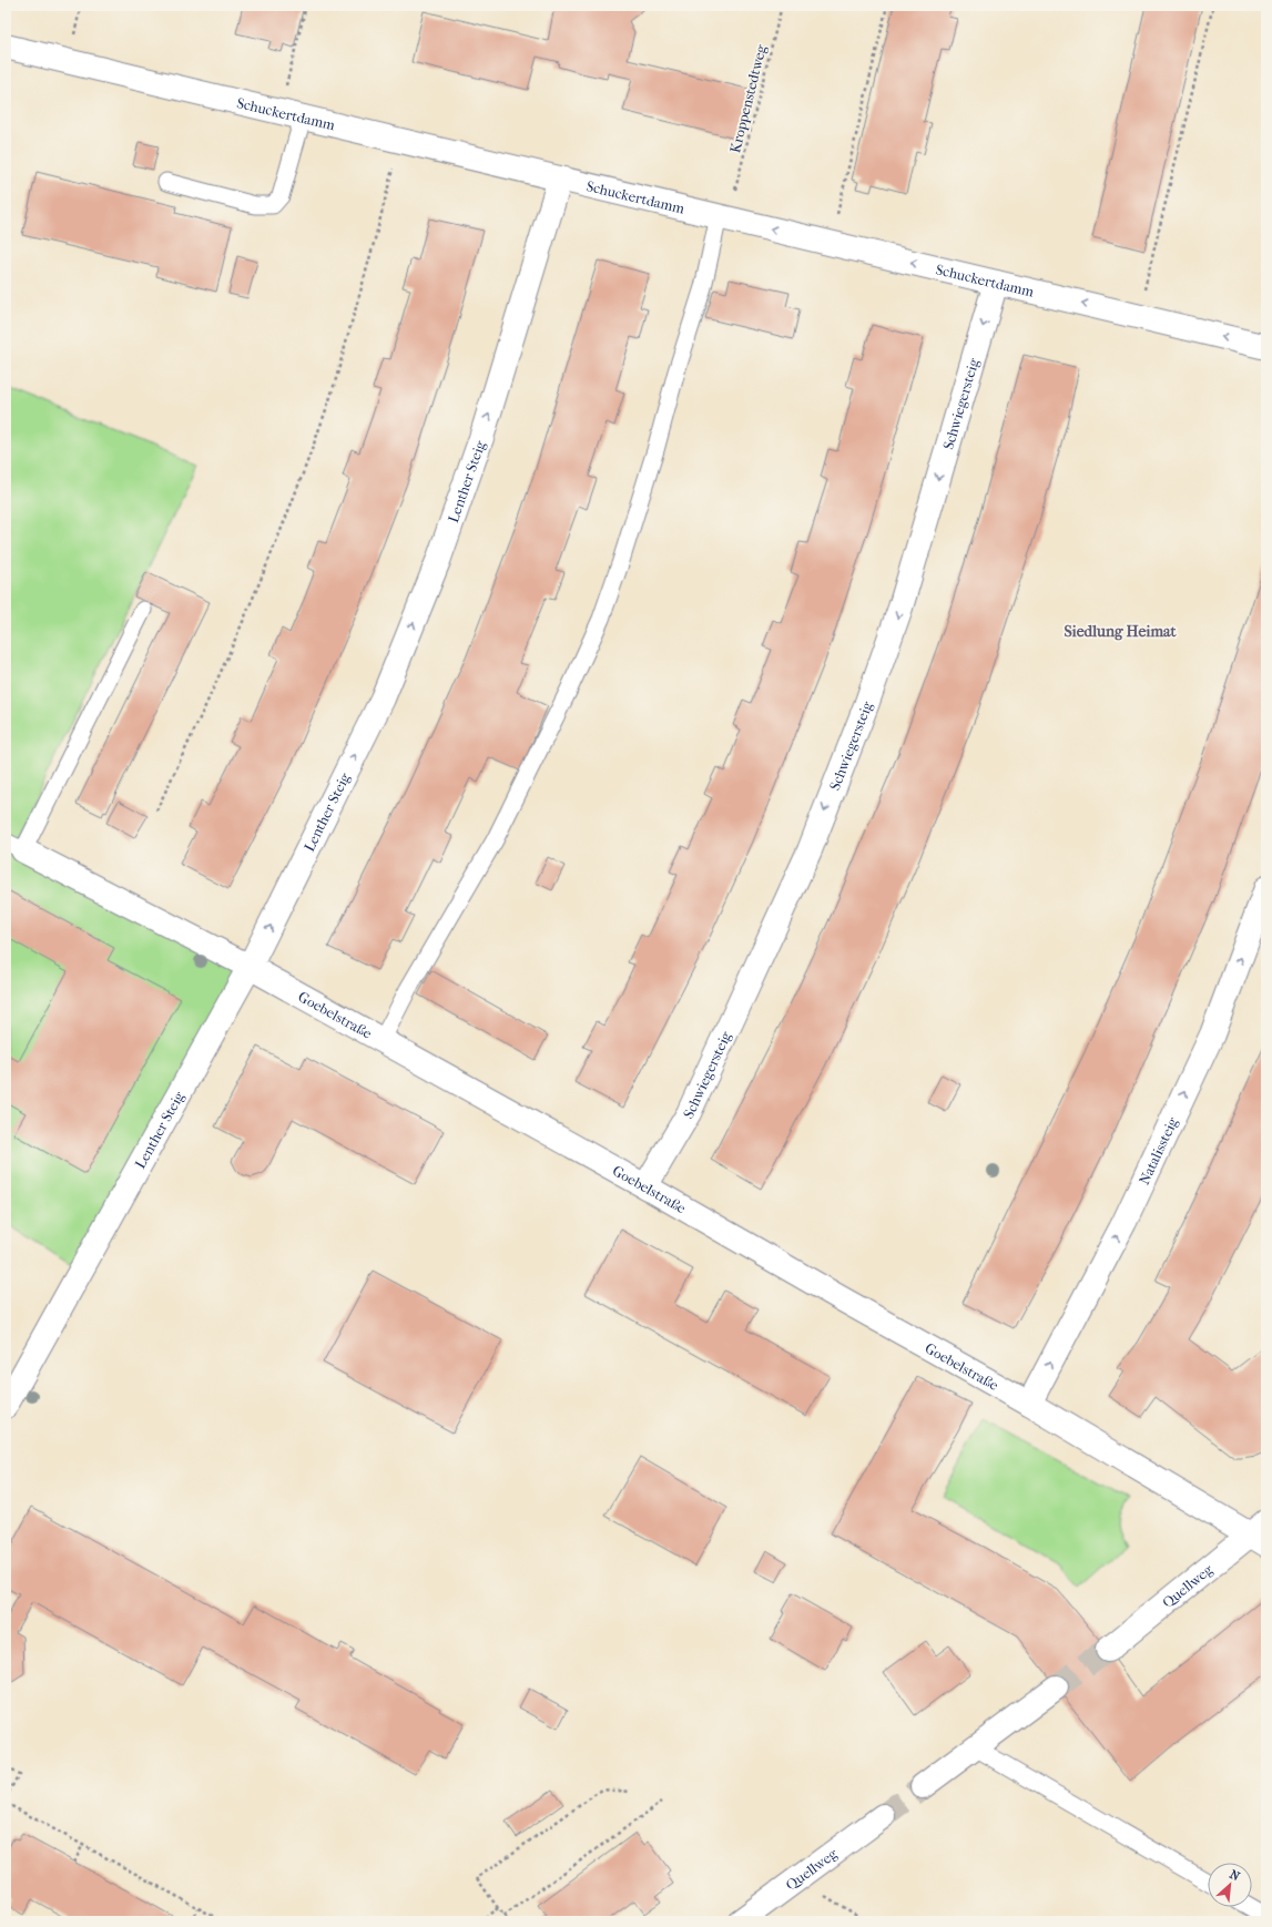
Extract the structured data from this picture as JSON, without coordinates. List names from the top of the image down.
{
  "streets": {
    "street": [
      "Schuckertdamm",
      "Schwiegersteig",
      "Lenther Steig",
      "Goebelstraße",
      "Natalissteig",
      "Quellweg"
    ],
    "path": ["Kroppenstedtweg"]
  },
  "crossings": [
    ["Schuckertdamm", "Schwiegersteig"],
    ["Schuckertdamm", "Lenther Steig"],
    ["Schwiegersteig", "Goebelstraße"],
    ["Lenther Steig", "Goebelstraße"],
    ["Goebelstraße", "Natalissteig"],
    ["Goebelstraße", "Quellweg"]
  ],
  "one_way": [
    "Schuckertdamm",
    "Schwiegersteig",
    "Lenther Steig",
    "Natalissteig"
  ],
  "districts": ["Siedlung Heimat"],
  "north": "top right"
}
